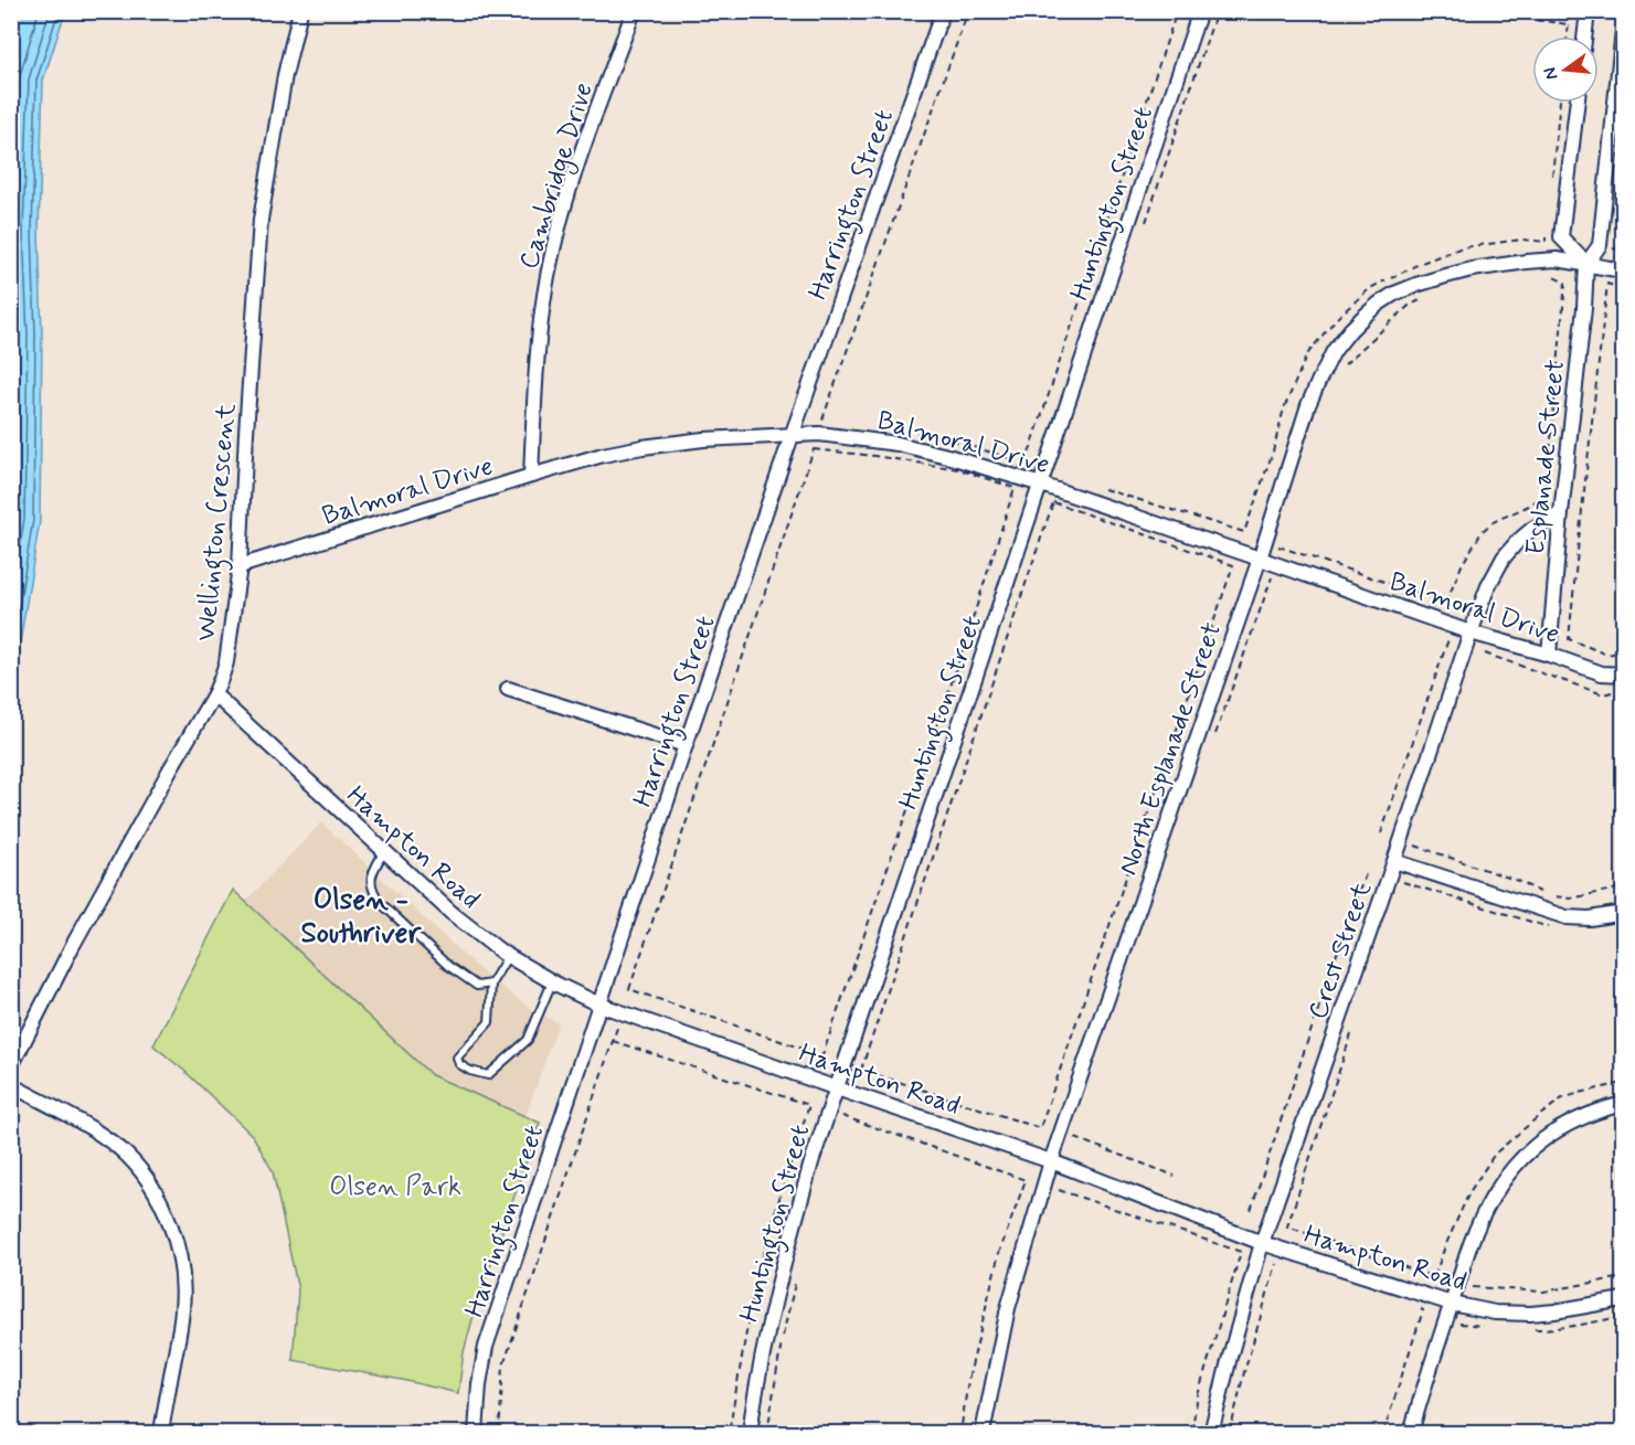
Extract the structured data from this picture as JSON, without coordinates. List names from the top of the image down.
{
  "streets": {
    "street": [
      "Cambridge Drive",
      "Huntington Street",
      "Harrington Street",
      "Balmoral Drive",
      "Esplanade Street",
      "Wellington Crescent",
      "North Esplanade Street",
      "Hampton Road",
      "Crest Street"
    ]
  },
  "crossings": [
    ["Cambridge Drive", "Balmoral Drive"],
    ["Huntington Street", "Balmoral Drive"],
    ["Huntington Street", "Hampton Road"],
    ["Harrington Street", "Balmoral Drive"],
    ["Harrington Street", "Hampton Road"],
    ["Balmoral Drive", "Esplanade Street"],
    ["Balmoral Drive", "Wellington Crescent"],
    ["Balmoral Drive", "North Esplanade Street"],
    ["Balmoral Drive", "Crest Street"],
    ["Esplanade Street", "North Esplanade Street"],
    ["Esplanade Street", "Crest Street"],
    ["Wellington Crescent", "Hampton Road"],
    ["North Esplanade Street", "Hampton Road"],
    ["Hampton Road", "Crest Street"]
  ],
  "districts": ["Olsen - Southriver"],
  "parks": ["Olsen Park"],
  "north": "left"
}
